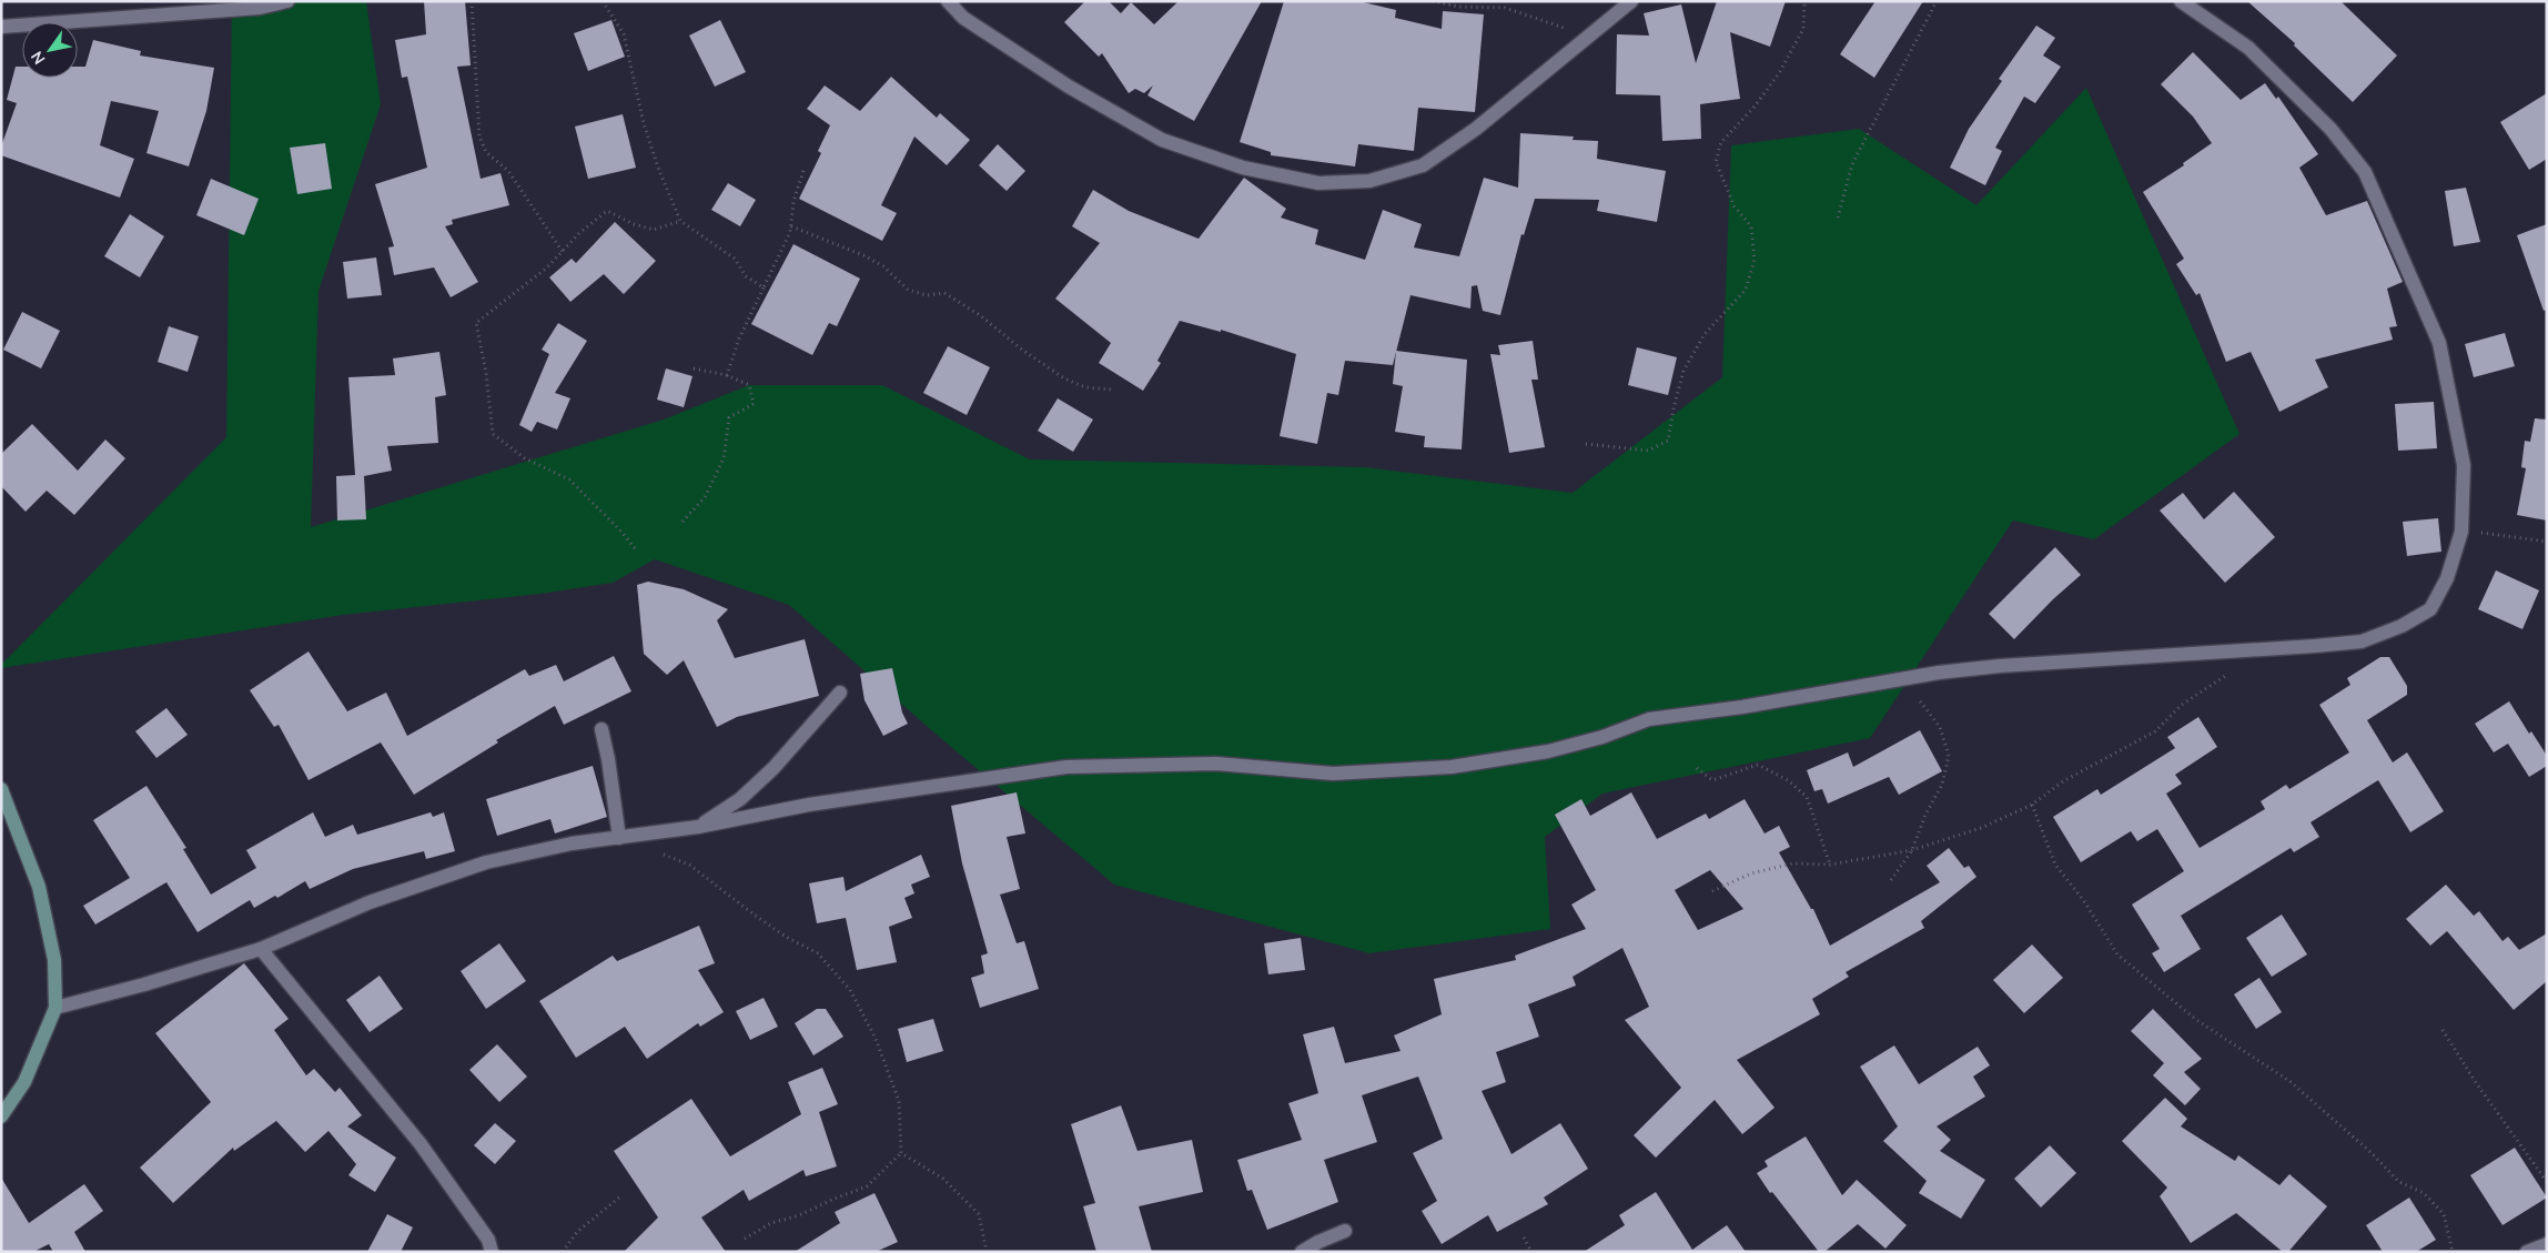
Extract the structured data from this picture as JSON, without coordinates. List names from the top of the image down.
{
  "north": "bottom left"
}
